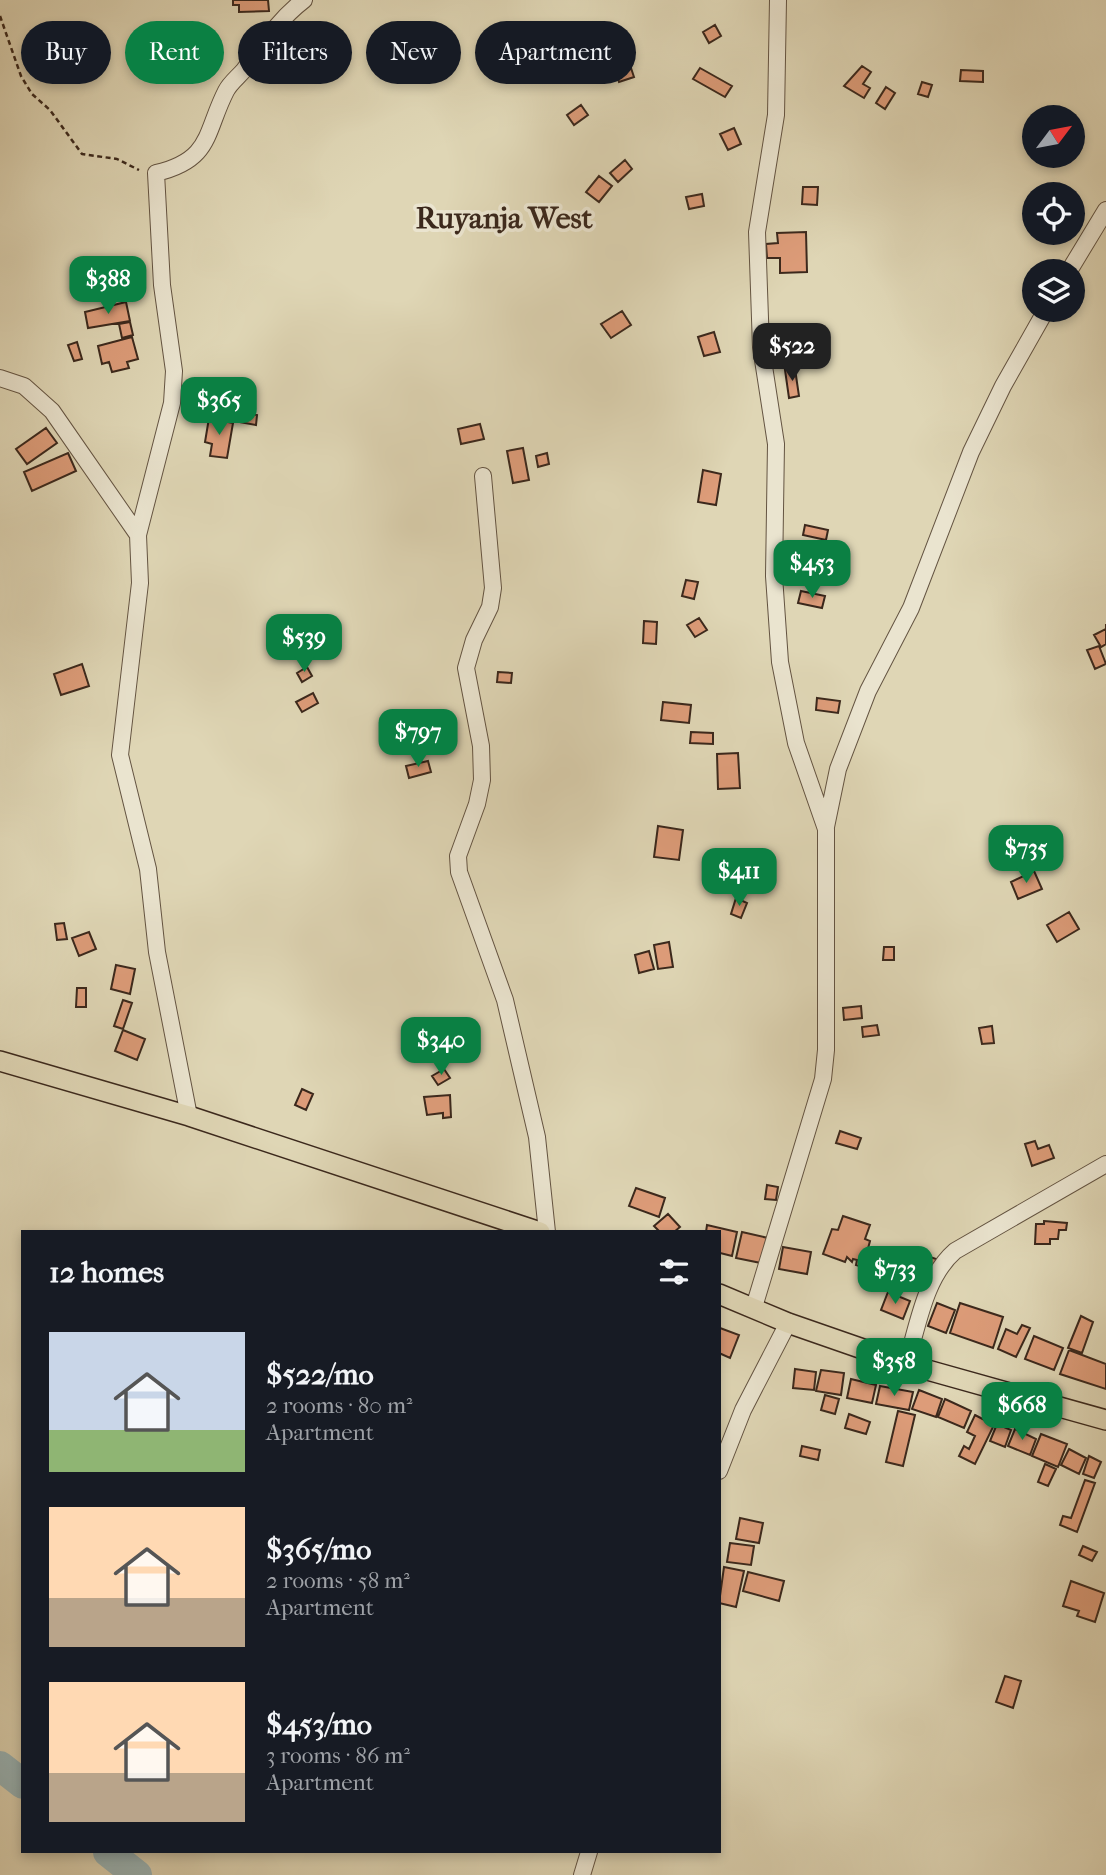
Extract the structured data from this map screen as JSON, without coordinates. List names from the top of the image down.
{
  "districts": ["Ruyanja West"],
  "north": "top right",
  "page": {
    "chip": [
      "Buy",
      "Rent",
      "Filters",
      "New",
      "Apartment"
    ],
    "price": [
      "$388",
      "$522",
      "$365",
      "$453",
      "$539",
      "$797",
      "$735",
      "$411",
      "$340",
      "$733",
      "$358",
      "$668"
    ],
    "heading": "12 homes",
    "list": [
      {
        "name": "$522/mo",
        "note": "2 rooms · 80 m² · Apartment"
      },
      {
        "name": "$365/mo",
        "note": "2 rooms · 58 m² · Apartment"
      },
      {
        "name": "$453/mo",
        "note": "3 rooms · 86 m² · Apartment"
      }
    ]
  }
}
